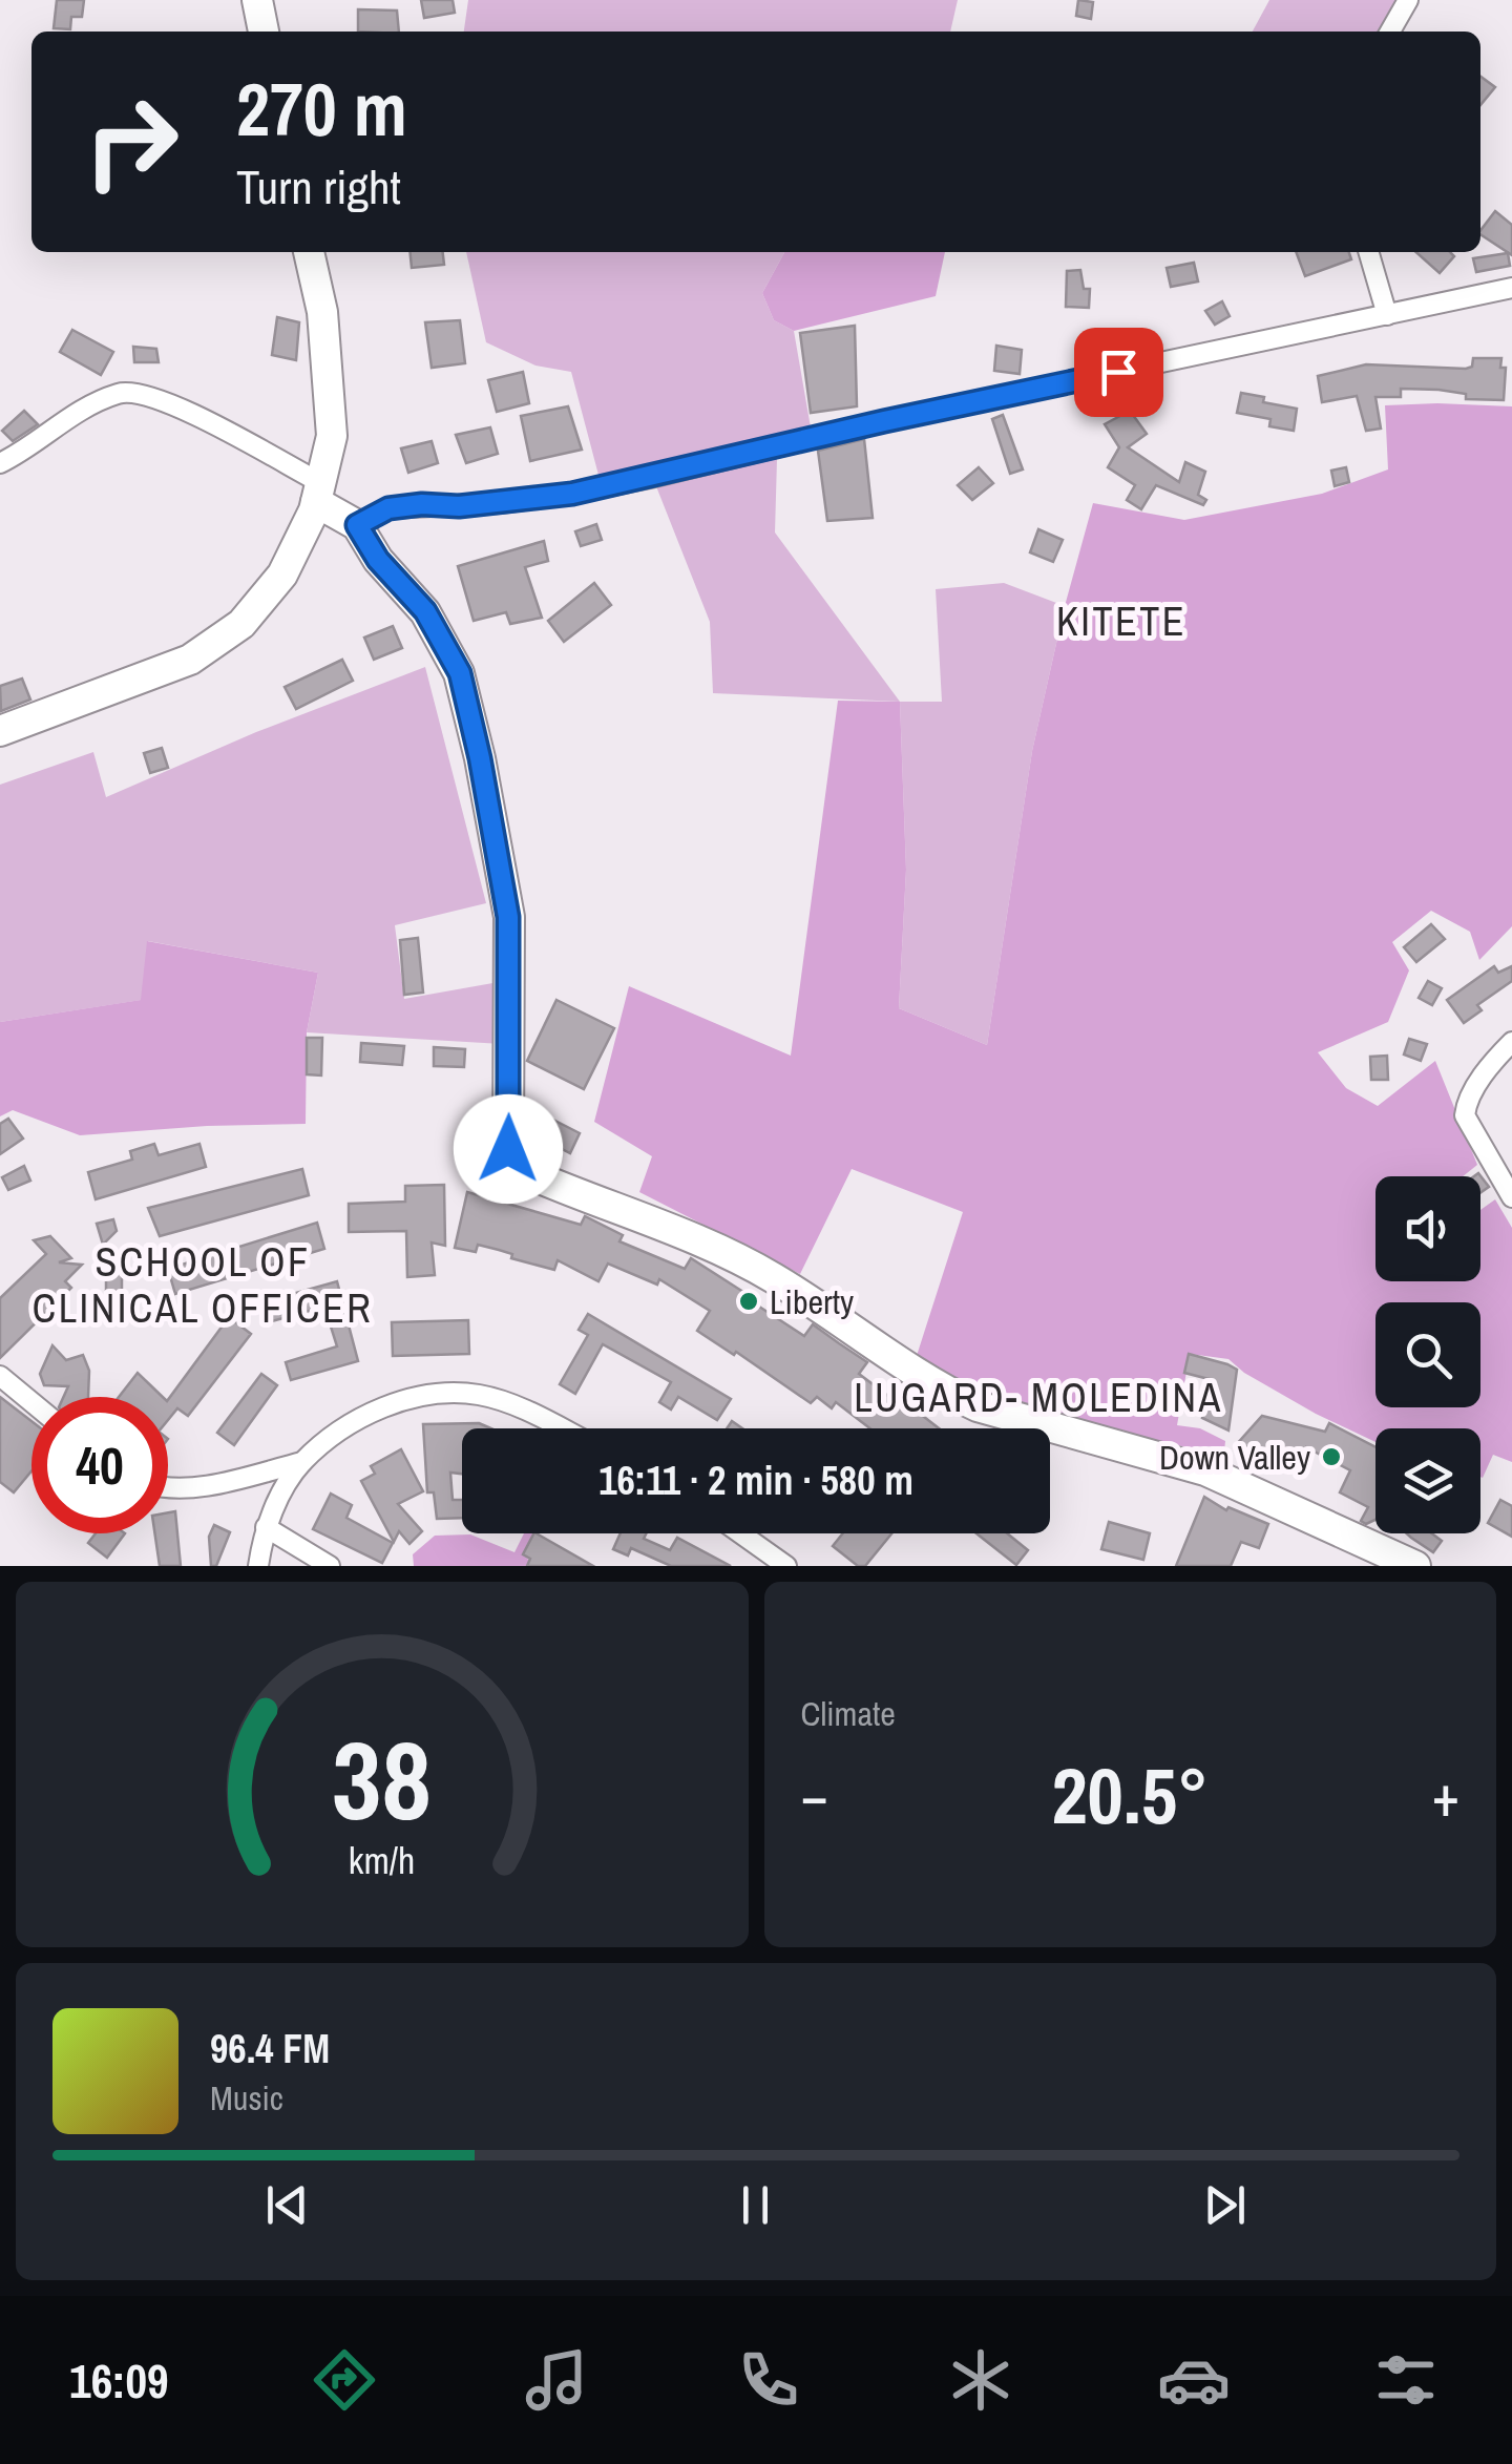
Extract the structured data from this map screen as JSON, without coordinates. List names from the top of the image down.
{
  "districts": ["KITETE", "SCHOOL OF CLINICAL OFFICER", "LUGARD- MOLEDINA"],
  "places": ["Liberty", "Down Valley"],
  "page": {
    "turn": ["270 m", "Turn right"],
    "limit": "40",
    "trip": "16:11 · 2 min · 580 m",
    "tile": "Climate",
    "heat": ["−", "20.5°", "+"],
    "song": ["96.4 FM", "Music"],
    "tabs": "16:09",
    "gauge": ["38", "km/h"]
  }
}
